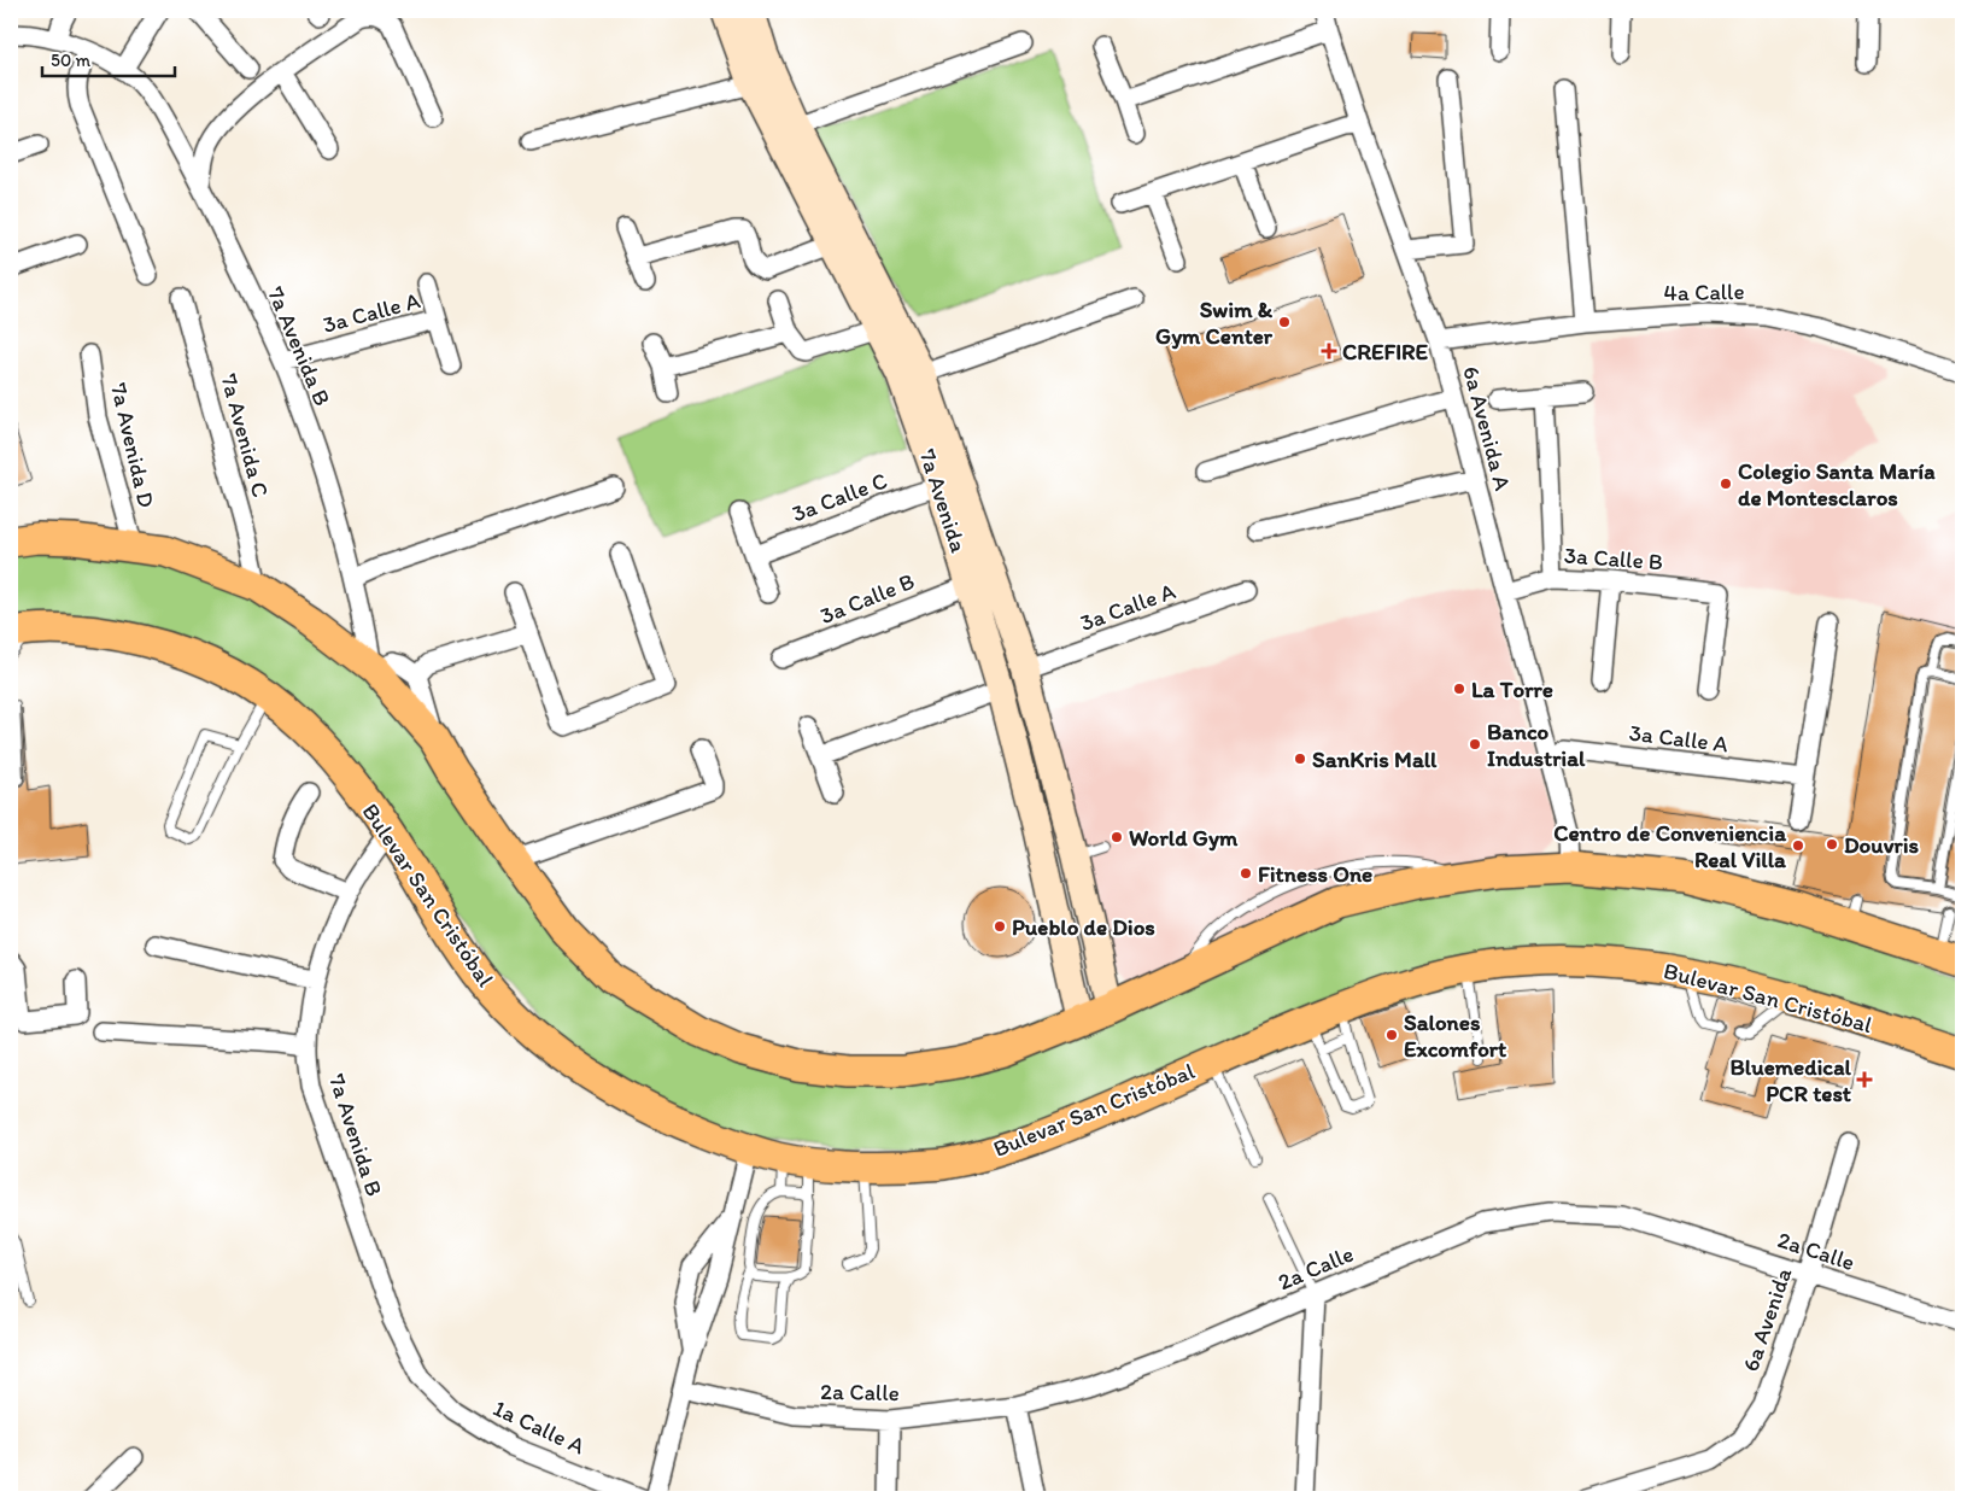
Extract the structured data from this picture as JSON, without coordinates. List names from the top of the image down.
{
  "streets": {
    "main road": ["Bulevar San Cristóbal"],
    "street": [
      "4a Calle",
      "3a Calle A",
      "7a Avenida B",
      "6a Avenida A",
      "7a Avenida C",
      "7a Avenida D",
      "3a Calle C",
      "7a Avenida",
      "3a Calle B",
      "2a Calle",
      "6a Avenida",
      "1a Calle A"
    ]
  },
  "crossings": [
    ["4a Calle", "6a Avenida A"],
    ["3a Calle A", "7a Avenida B"],
    ["3a Calle A", "6a Avenida A"],
    ["3a Calle A", "7a Avenida"],
    ["7a Avenida B", "Bulevar San Cristóbal"],
    ["7a Avenida B", "1a Calle A"],
    ["6a Avenida A", "3a Calle B"],
    ["3a Calle C", "7a Avenida"],
    ["7a Avenida", "3a Calle B"],
    ["2a Calle", "6a Avenida"]
  ],
  "places": {
    "other": [
      "Swim & Gym Center",
      "Colegio Santa María de Montesclaros",
      "La Torre",
      "Banco Industrial",
      "SanKris Mall",
      "World Gym",
      "Douvris",
      "Centro de Conveniencia Real Villa",
      "Fitness One",
      "Pueblo de Dios",
      "Salones Excomfort"
    ],
    "health": ["CREFIRE", "Bluemedical PCR test"]
  },
  "scale_bar": "50 m"
}
